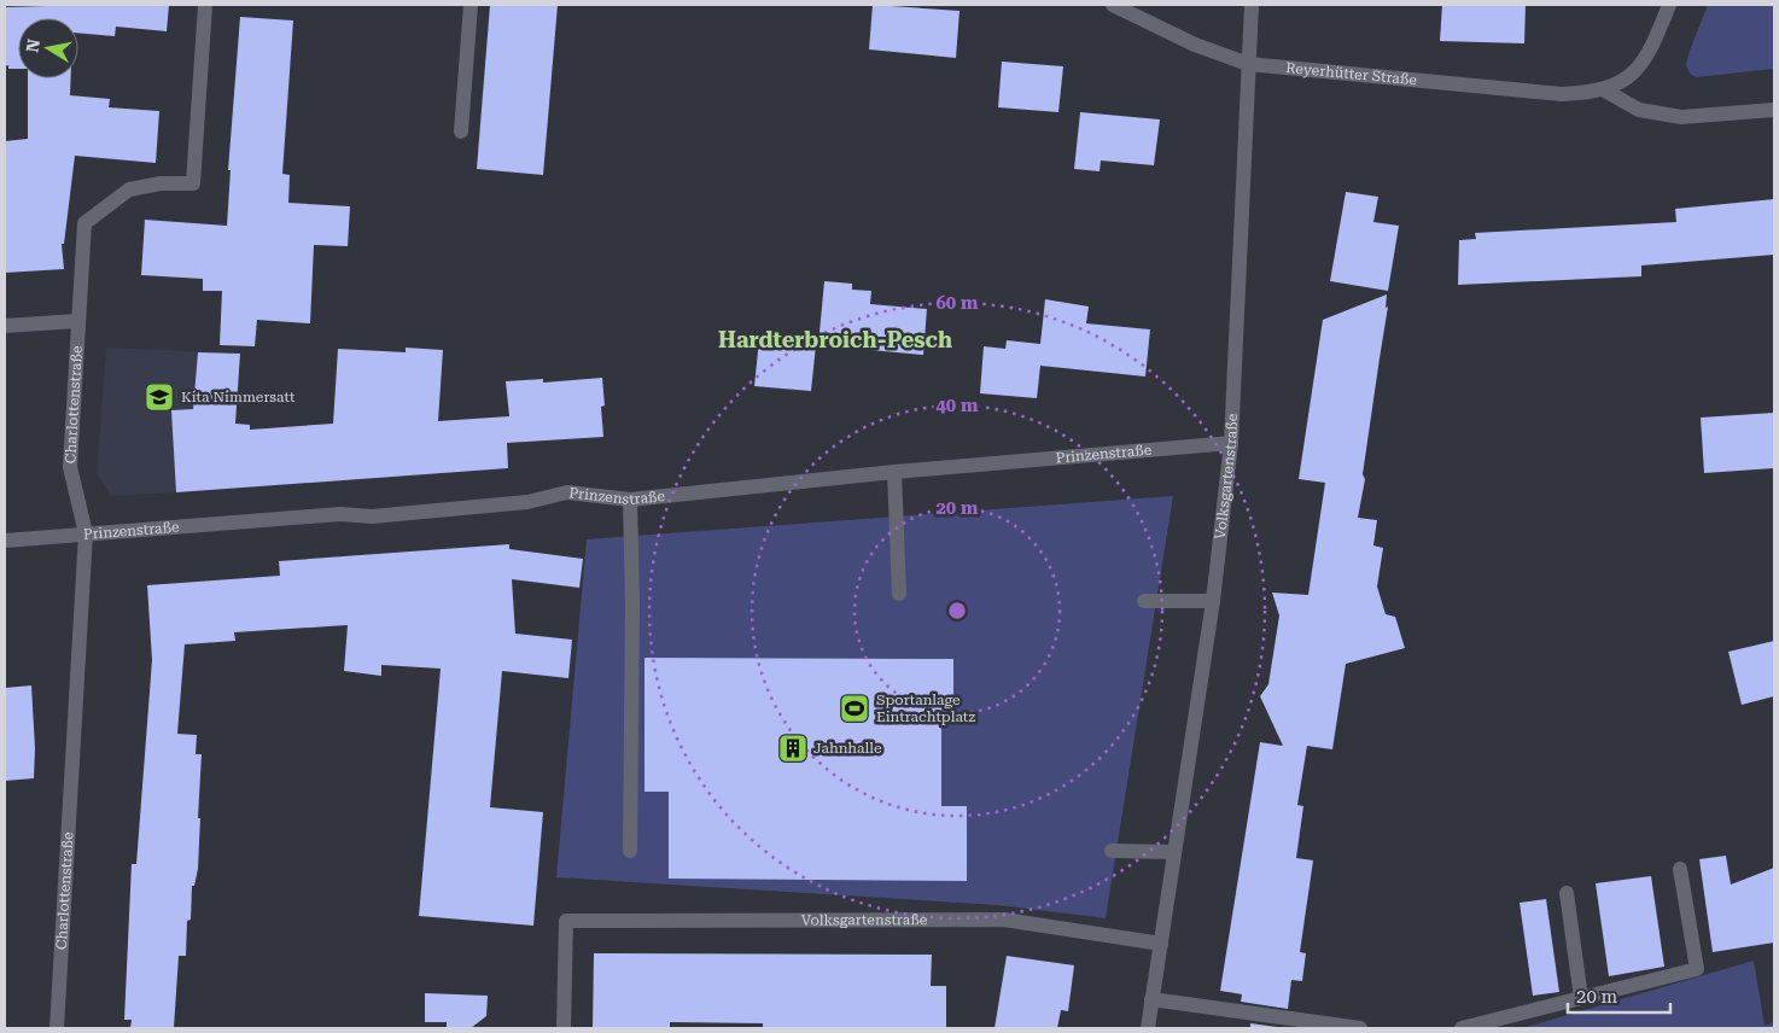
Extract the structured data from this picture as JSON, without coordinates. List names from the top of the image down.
{
  "streets": {
    "street": [
      "Reyerhütter Straße",
      "Charlottenstraße",
      "Prinzenstraße",
      "Volksgartenstraße"
    ]
  },
  "crossings": [
    ["Reyerhütter Straße", "Volksgartenstraße"],
    ["Charlottenstraße", "Prinzenstraße"],
    ["Prinzenstraße", "Volksgartenstraße"]
  ],
  "districts": ["Hardterbroich-Pesch"],
  "places": {
    "school or university": ["Kita Nimmersatt"],
    "sports": ["Sportanlage Eintrachtplatz"],
    "building": ["Jahnhalle"]
  },
  "scale_bar": "20 m",
  "north": "left",
  "rings": ["60 m", "40 m", "20 m"]
}
